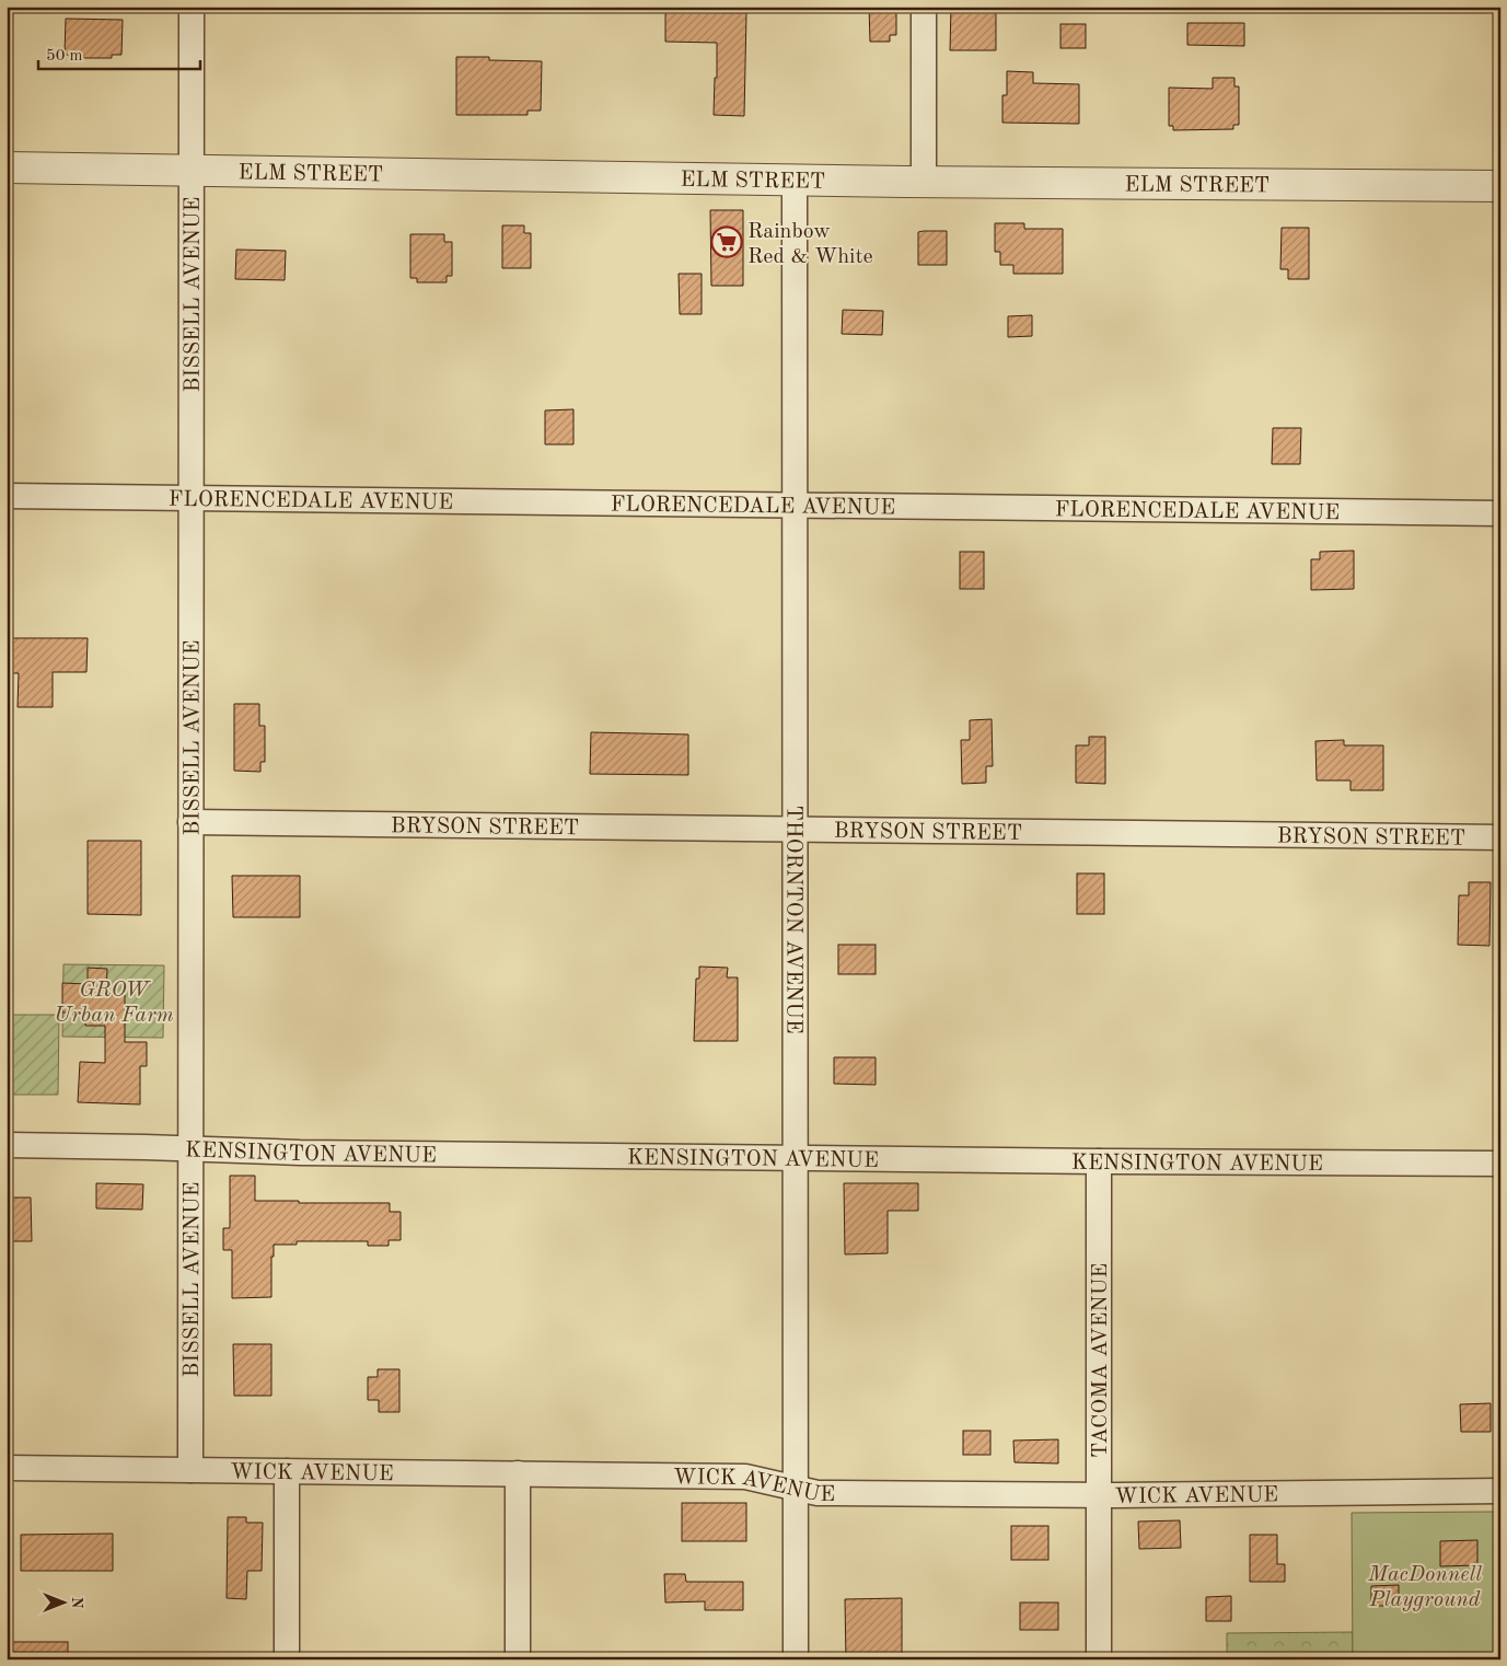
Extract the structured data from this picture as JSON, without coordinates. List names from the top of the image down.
{
  "streets": {
    "street": [
      "ELM STREET",
      "BISSELL AVENUE",
      "FLORENCEDALE AVENUE",
      "BRYSON STREET",
      "THORNTON AVENUE",
      "KENSINGTON AVENUE",
      "TACOMA AVENUE",
      "WICK AVENUE"
    ]
  },
  "crossings": [
    ["ELM STREET", "BISSELL AVENUE"],
    ["ELM STREET", "THORNTON AVENUE"],
    ["BISSELL AVENUE", "FLORENCEDALE AVENUE"],
    ["BISSELL AVENUE", "BRYSON STREET"],
    ["BISSELL AVENUE", "KENSINGTON AVENUE"],
    ["BISSELL AVENUE", "WICK AVENUE"],
    ["FLORENCEDALE AVENUE", "THORNTON AVENUE"],
    ["BRYSON STREET", "THORNTON AVENUE"],
    ["THORNTON AVENUE", "KENSINGTON AVENUE"],
    ["THORNTON AVENUE", "WICK AVENUE"],
    ["KENSINGTON AVENUE", "TACOMA AVENUE"],
    ["TACOMA AVENUE", "WICK AVENUE"]
  ],
  "parks": ["GROW Urban Farm", "MacDonnell Playground"],
  "places": {
    "supermarket": ["Rainbow Red & White"]
  },
  "scale_bar": "50 m",
  "north": "right"
}
